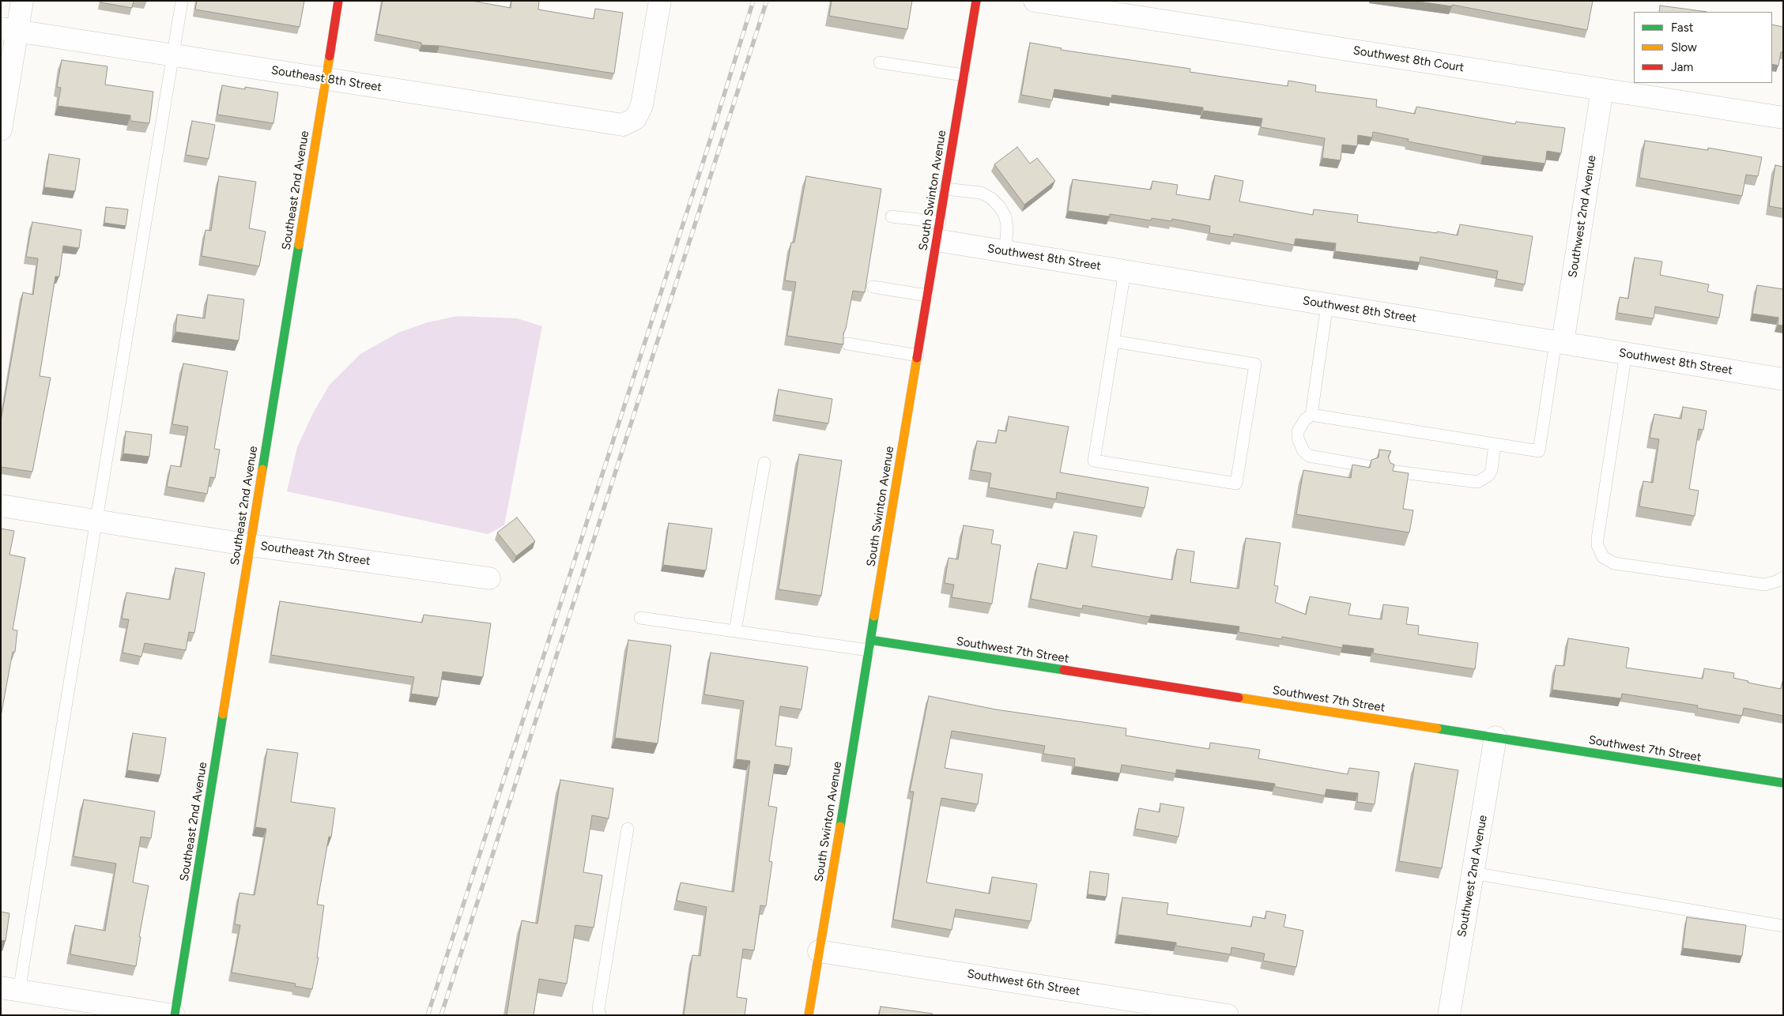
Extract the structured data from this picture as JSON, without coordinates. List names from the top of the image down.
{
  "streets": {
    "street": [
      "Southwest 8th Court",
      "Southeast 8th Street",
      "Southeast 2nd Avenue",
      "South Swinton Avenue",
      "Southwest 2nd Avenue",
      "Southwest 8th Street",
      "Southeast 7th Street",
      "Southwest 7th Street",
      "Southwest 6th Street"
    ]
  },
  "crossings": [
    ["Southwest 8th Court", "Southwest 2nd Avenue"],
    ["Southeast 8th Street", "Southeast 2nd Avenue"],
    ["Southeast 2nd Avenue", "Southeast 7th Street"],
    ["South Swinton Avenue", "Southwest 8th Street"],
    ["South Swinton Avenue", "Southwest 7th Street"],
    ["South Swinton Avenue", "Southwest 6th Street"],
    ["Southwest 2nd Avenue", "Southwest 8th Street"],
    ["Southwest 2nd Avenue", "Southwest 7th Street"]
  ],
  "legend": ["Fast", "Slow", "Jam"]
}
